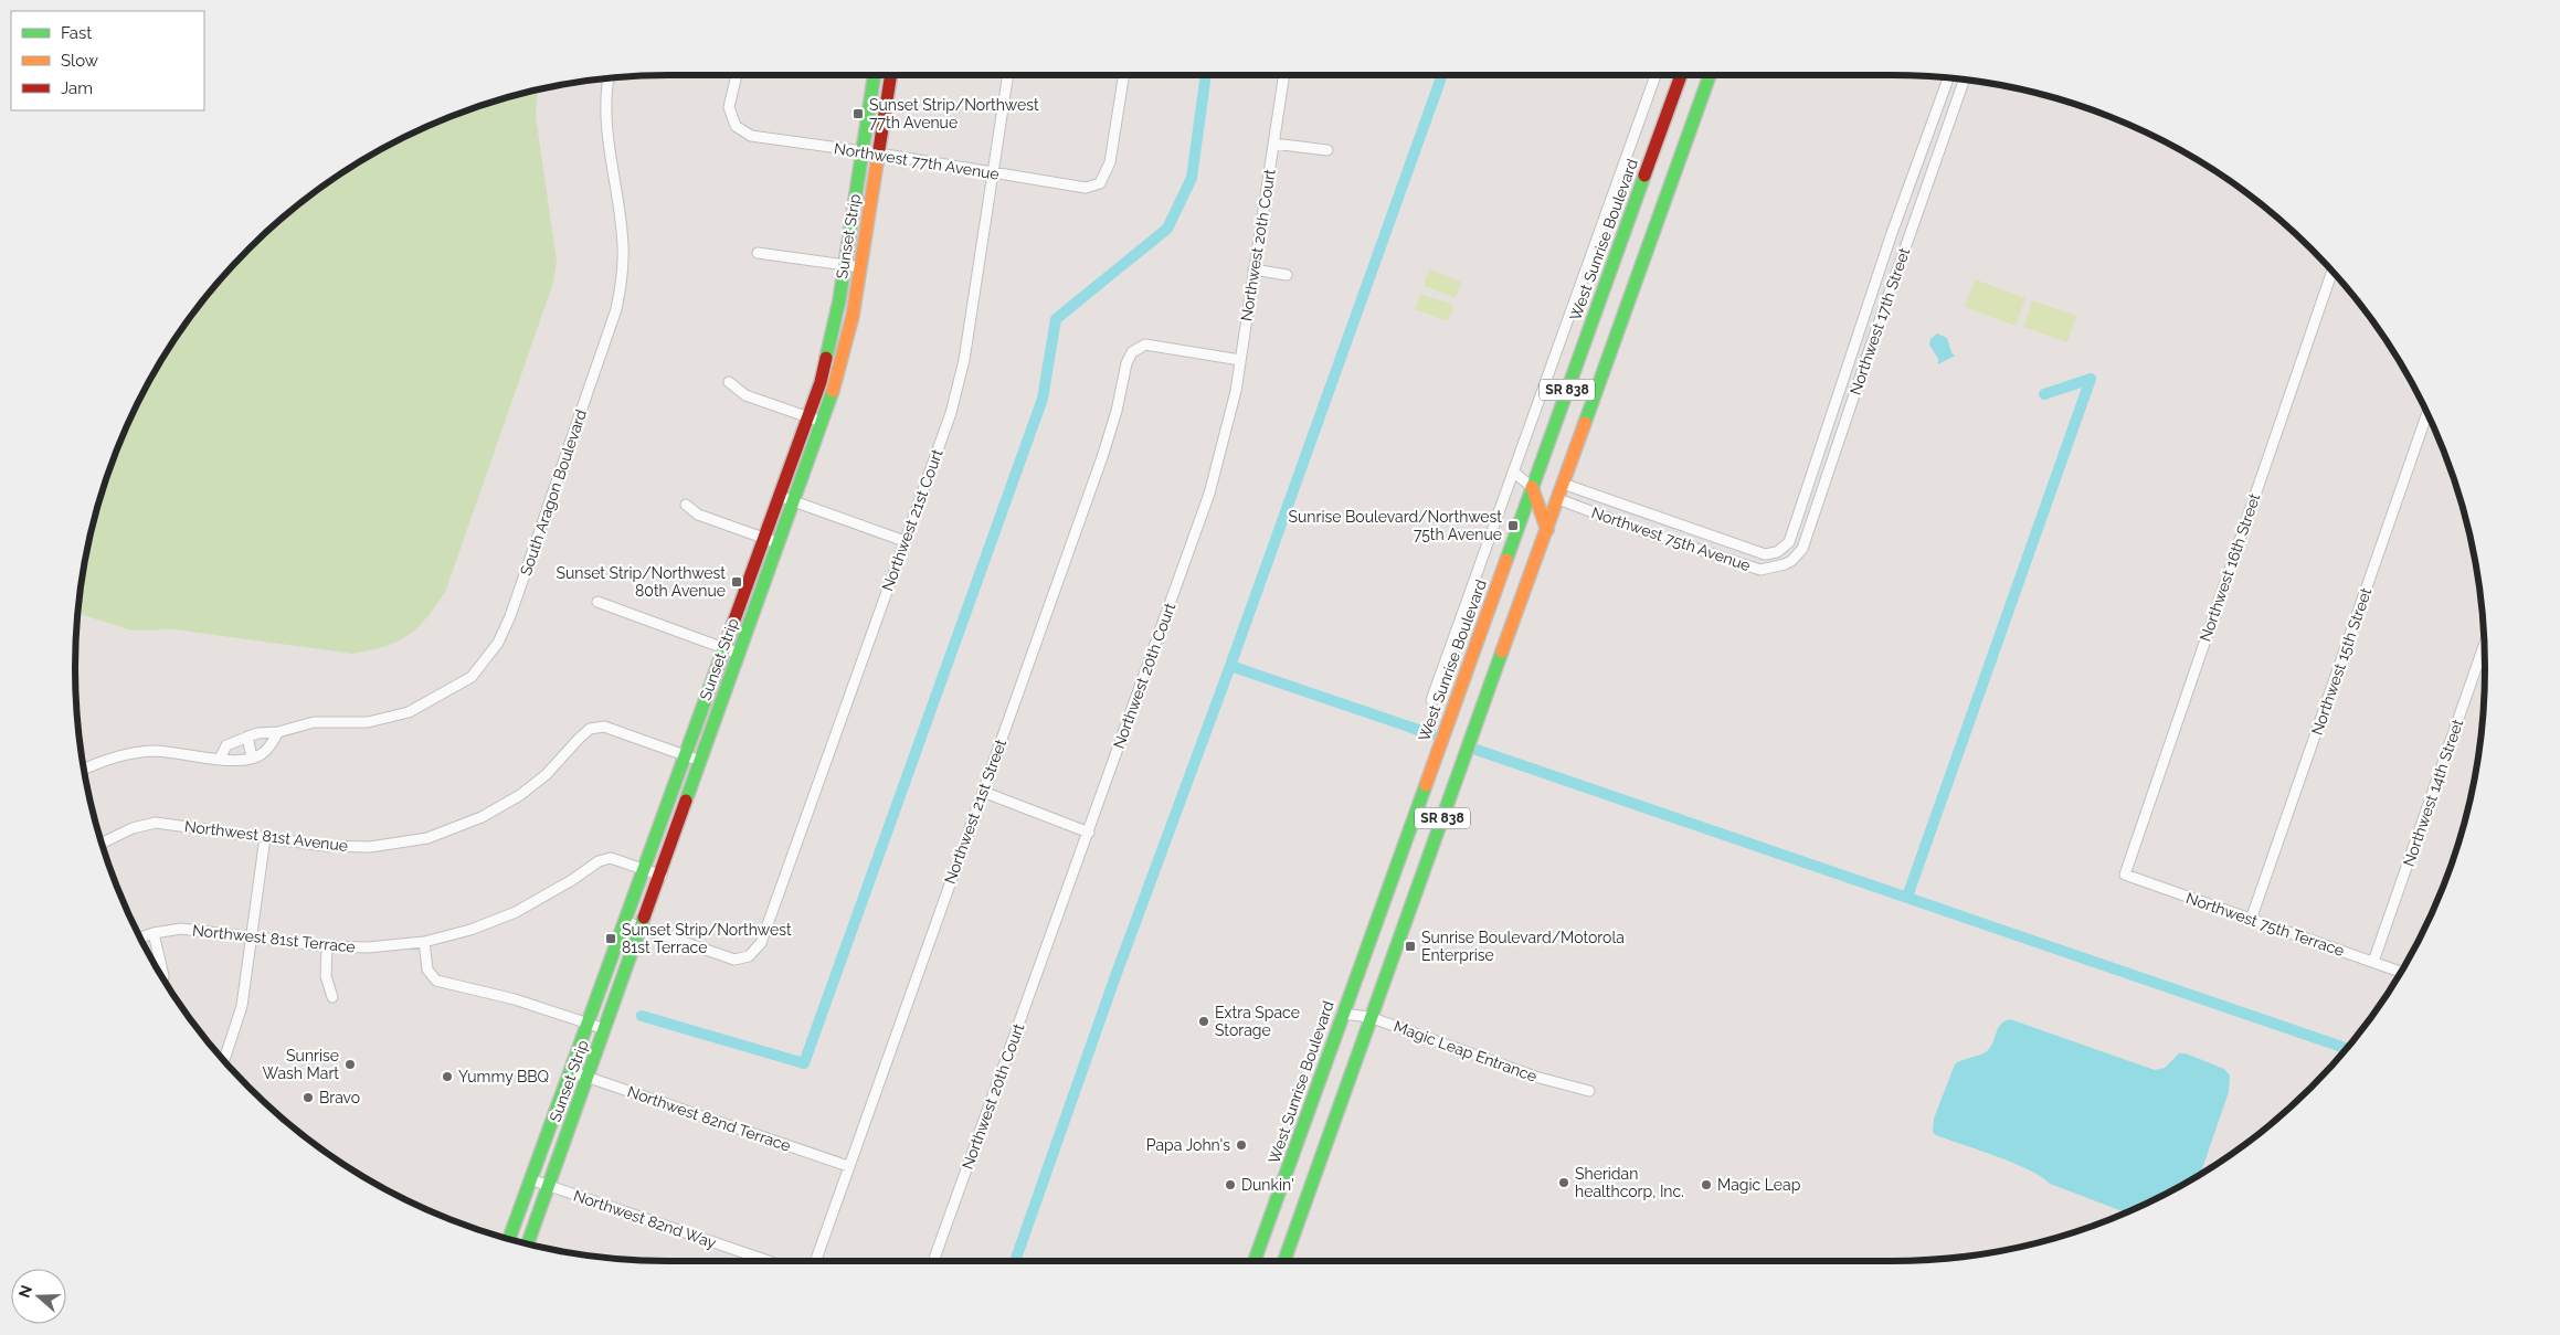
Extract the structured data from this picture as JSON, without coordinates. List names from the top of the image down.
{
  "streets": {
    "main road": ["Sunset Strip", "West Sunrise Boulevard", "SR 838"],
    "street": [
      "Northwest 77th Avenue",
      "Northwest 20th Court",
      "Northwest 17th Street",
      "South Aragon Boulevard",
      "Northwest 21st Court",
      "Northwest 75th Avenue",
      "Northwest 16th Street",
      "Northwest 15th Street",
      "Northwest 14th Street",
      "Northwest 21st Street",
      "Northwest 81st Avenue",
      "Northwest 75th Terrace",
      "Northwest 81st Terrace",
      "Magic Leap Entrance",
      "Northwest 82nd Terrace",
      "Northwest 82nd Way"
    ]
  },
  "crossings": [
    ["Northwest 77th Avenue", "Sunset Strip"],
    ["Northwest 77th Avenue", "Northwest 21st Court"],
    ["Sunset Strip", "Northwest 21st Court"],
    ["Sunset Strip", "Northwest 81st Avenue"],
    ["Sunset Strip", "Northwest 81st Terrace"],
    ["Sunset Strip", "Northwest 82nd Terrace"],
    ["Sunset Strip", "Northwest 82nd Way"],
    ["West Sunrise Boulevard", "Magic Leap Entrance"],
    ["Northwest 20th Court", "Northwest 21st Street"],
    ["Northwest 17th Street", "Northwest 75th Avenue"],
    ["SR 838", "Northwest 75th Avenue"],
    ["SR 838", "Magic Leap Entrance"],
    ["Northwest 16th Street", "Northwest 75th Terrace"],
    ["Northwest 15th Street", "Northwest 75th Terrace"],
    ["Northwest 14th Street", "Northwest 75th Terrace"],
    ["Northwest 21st Street", "Northwest 82nd Terrace"]
  ],
  "places": {
    "transit": [
      "Sunset Strip/Northwest 77th Avenue",
      "Sunrise Boulevard/Northwest 75th Avenue",
      "Sunset Strip/Northwest 80th Avenue",
      "Sunset Strip/Northwest 81st Terrace",
      "Sunrise Boulevard/Motorola Enterprise"
    ],
    "other": [
      "Extra Space Storage",
      "Sunrise Wash Mart",
      "Yummy BBQ",
      "Bravo",
      "Papa John's",
      "Sheridan healthcorp, Inc.",
      "Dunkin'",
      "Magic Leap"
    ]
  },
  "legend": ["Fast", "Slow", "Jam"],
  "north": "left"
}
